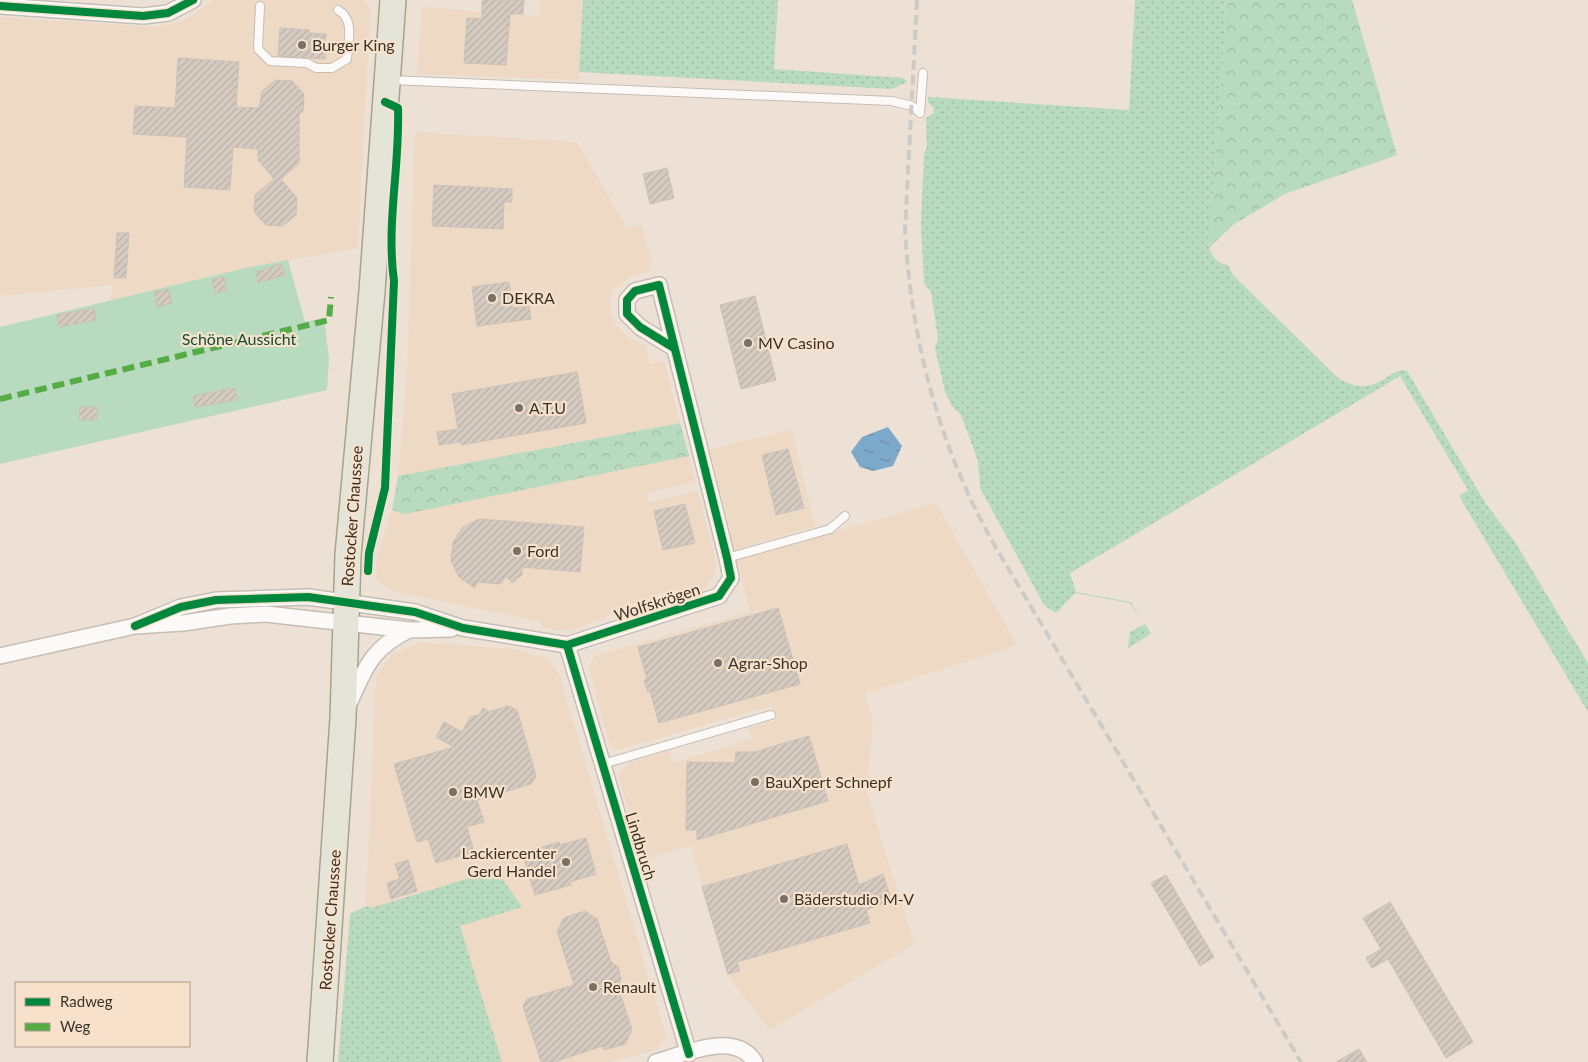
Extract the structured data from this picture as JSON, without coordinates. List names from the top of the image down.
{
  "streets": {
    "main road": ["Rostocker Chaussee"],
    "street": ["Wolfskrögen", "Lindbruch"]
  },
  "crossings": [
    ["Rostocker Chaussee", "Wolfskrögen"],
    ["Wolfskrögen", "Lindbruch"]
  ],
  "parks": ["Schöne Aussicht"],
  "places": [
    "Burger King",
    "DEKRA",
    "MV Casino",
    "A.T.U",
    "Ford",
    "Agrar-Shop",
    "BauXpert Schnepf",
    "BMW",
    "Lackiercenter Gerd Handel",
    "Bäderstudio M-V",
    "Renault"
  ],
  "legend": ["Radweg", "Weg"]
}
